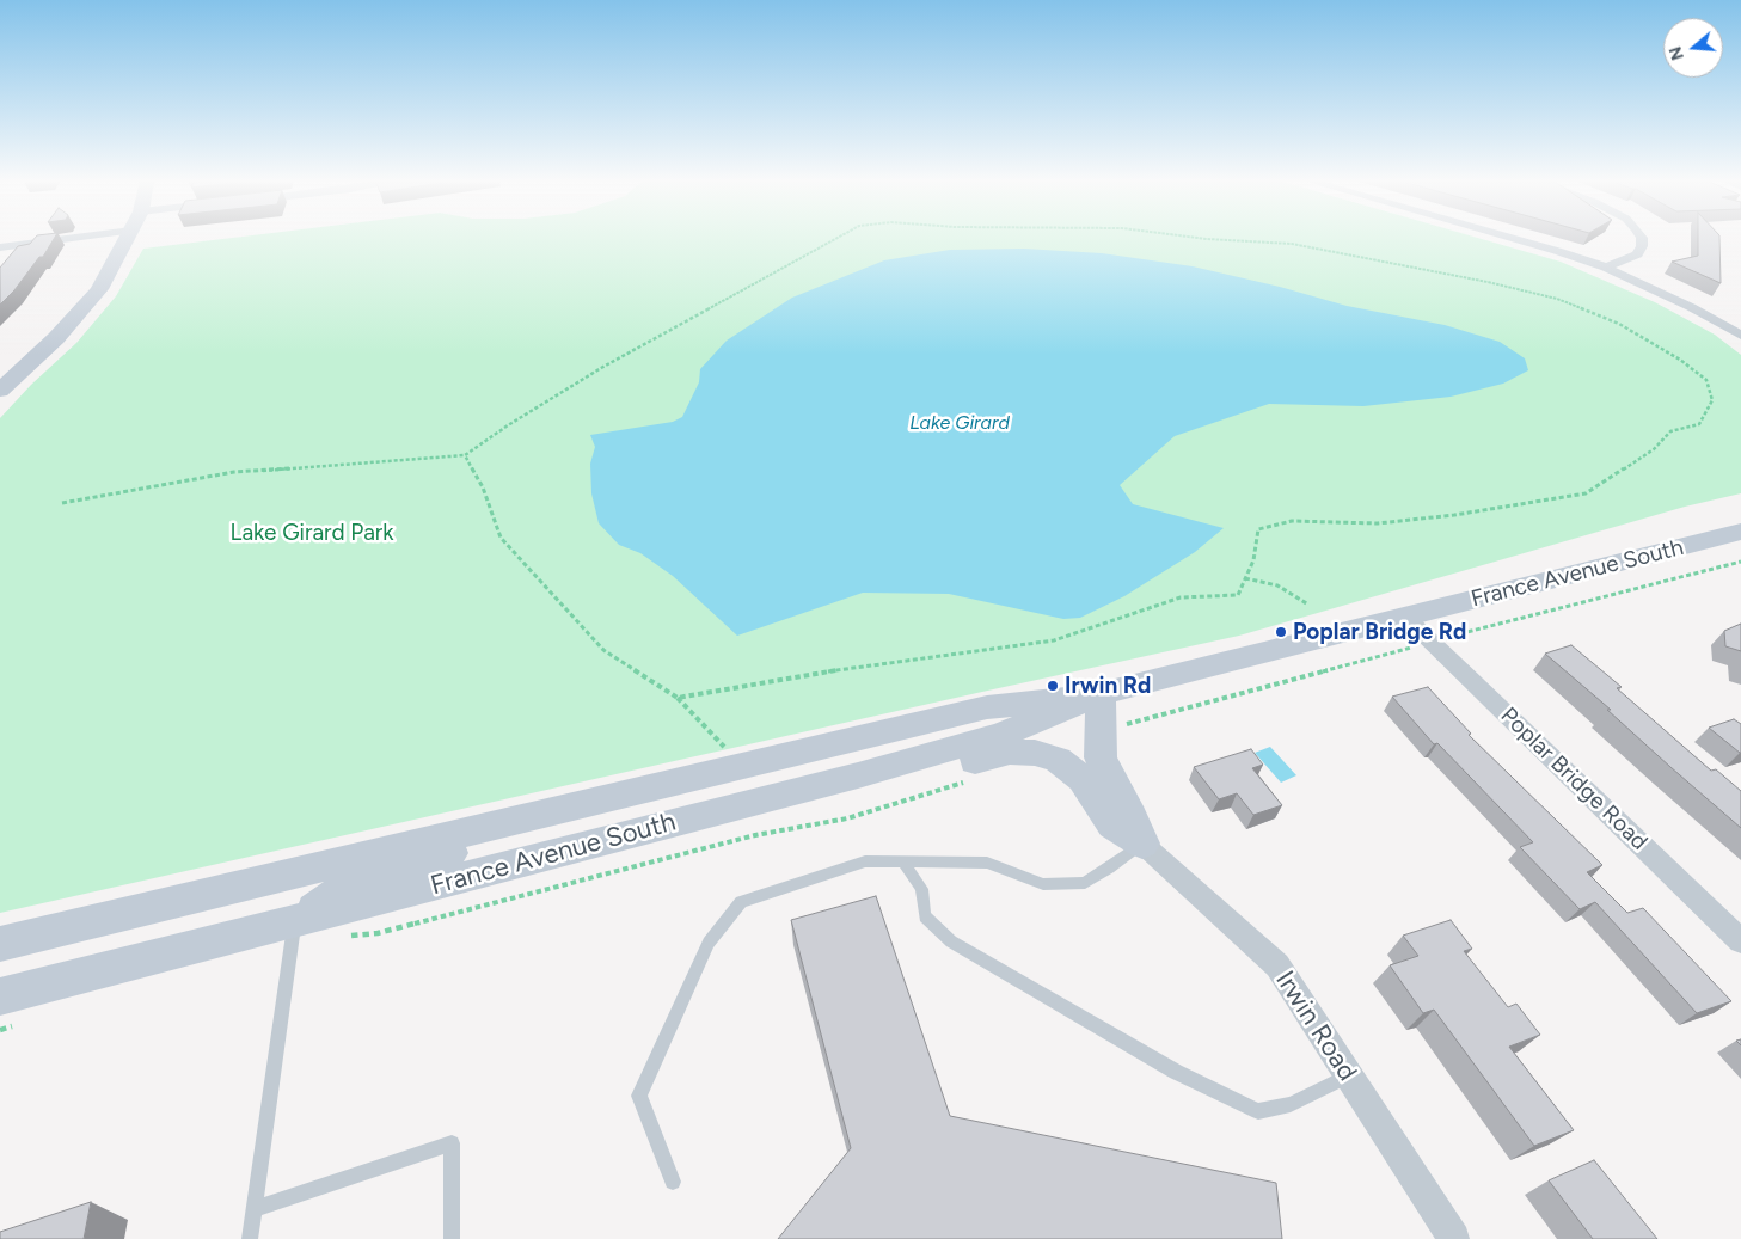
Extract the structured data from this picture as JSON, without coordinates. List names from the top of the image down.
{
  "streets": {
    "main road": ["France Avenue South"],
    "street": ["Poplar Bridge Road", "Irwin Road"]
  },
  "crossings": [
    ["France Avenue South", "Poplar Bridge Road"]
  ],
  "water": ["Lake Girard"],
  "parks": ["Lake Girard Park"],
  "places": ["Poplar Bridge Rd", "Irwin Rd"],
  "north": "left"
}
